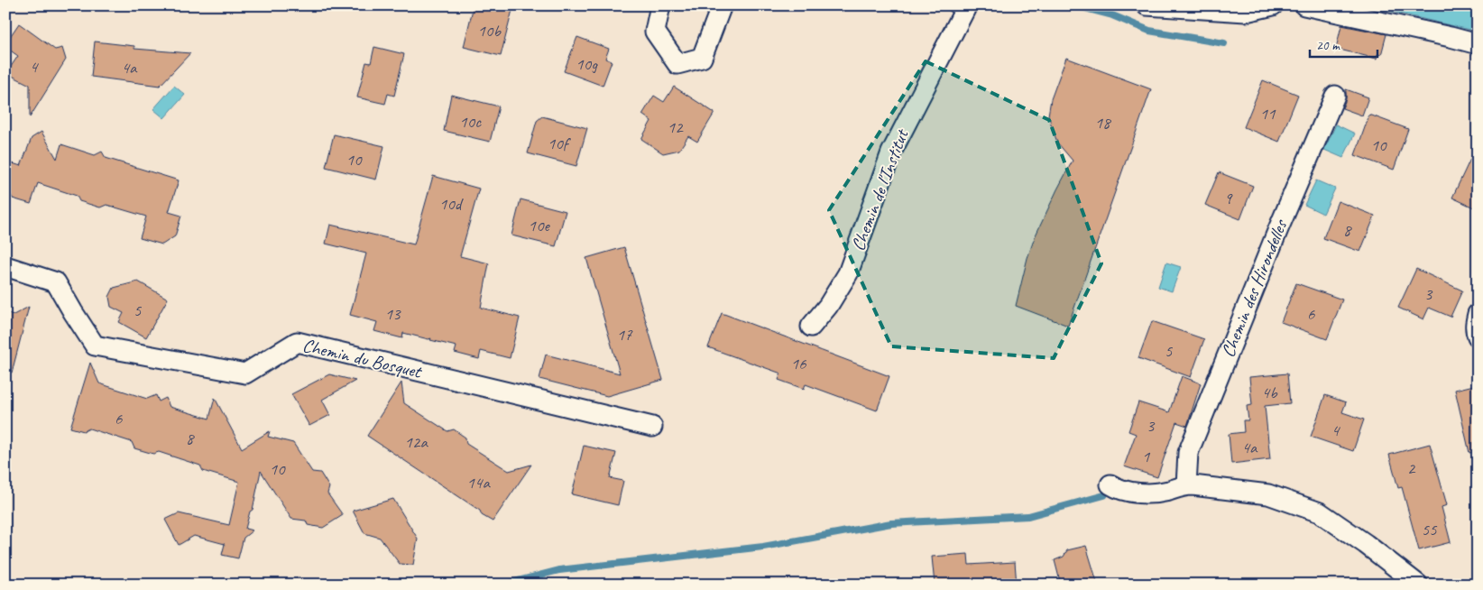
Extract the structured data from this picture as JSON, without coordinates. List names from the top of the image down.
{
  "streets": {
    "street": ["Chemin de l'Institut", "Chemin des Hirondelles", "Chemin du Bosquet"]
  },
  "house_numbers": [
    "10b",
    "10g",
    "4",
    "4a",
    "11",
    "10c",
    "18",
    "12",
    "10f",
    "10",
    "10",
    "9",
    "10d",
    "10e",
    "8",
    "3",
    "5",
    "13",
    "6",
    "17",
    "5",
    "16",
    "4b",
    "6",
    "3",
    "4",
    "8",
    "12a",
    "4a",
    "1",
    "2",
    "10",
    "14a",
    "55"
  ],
  "scale_bar": "20 m"
}
